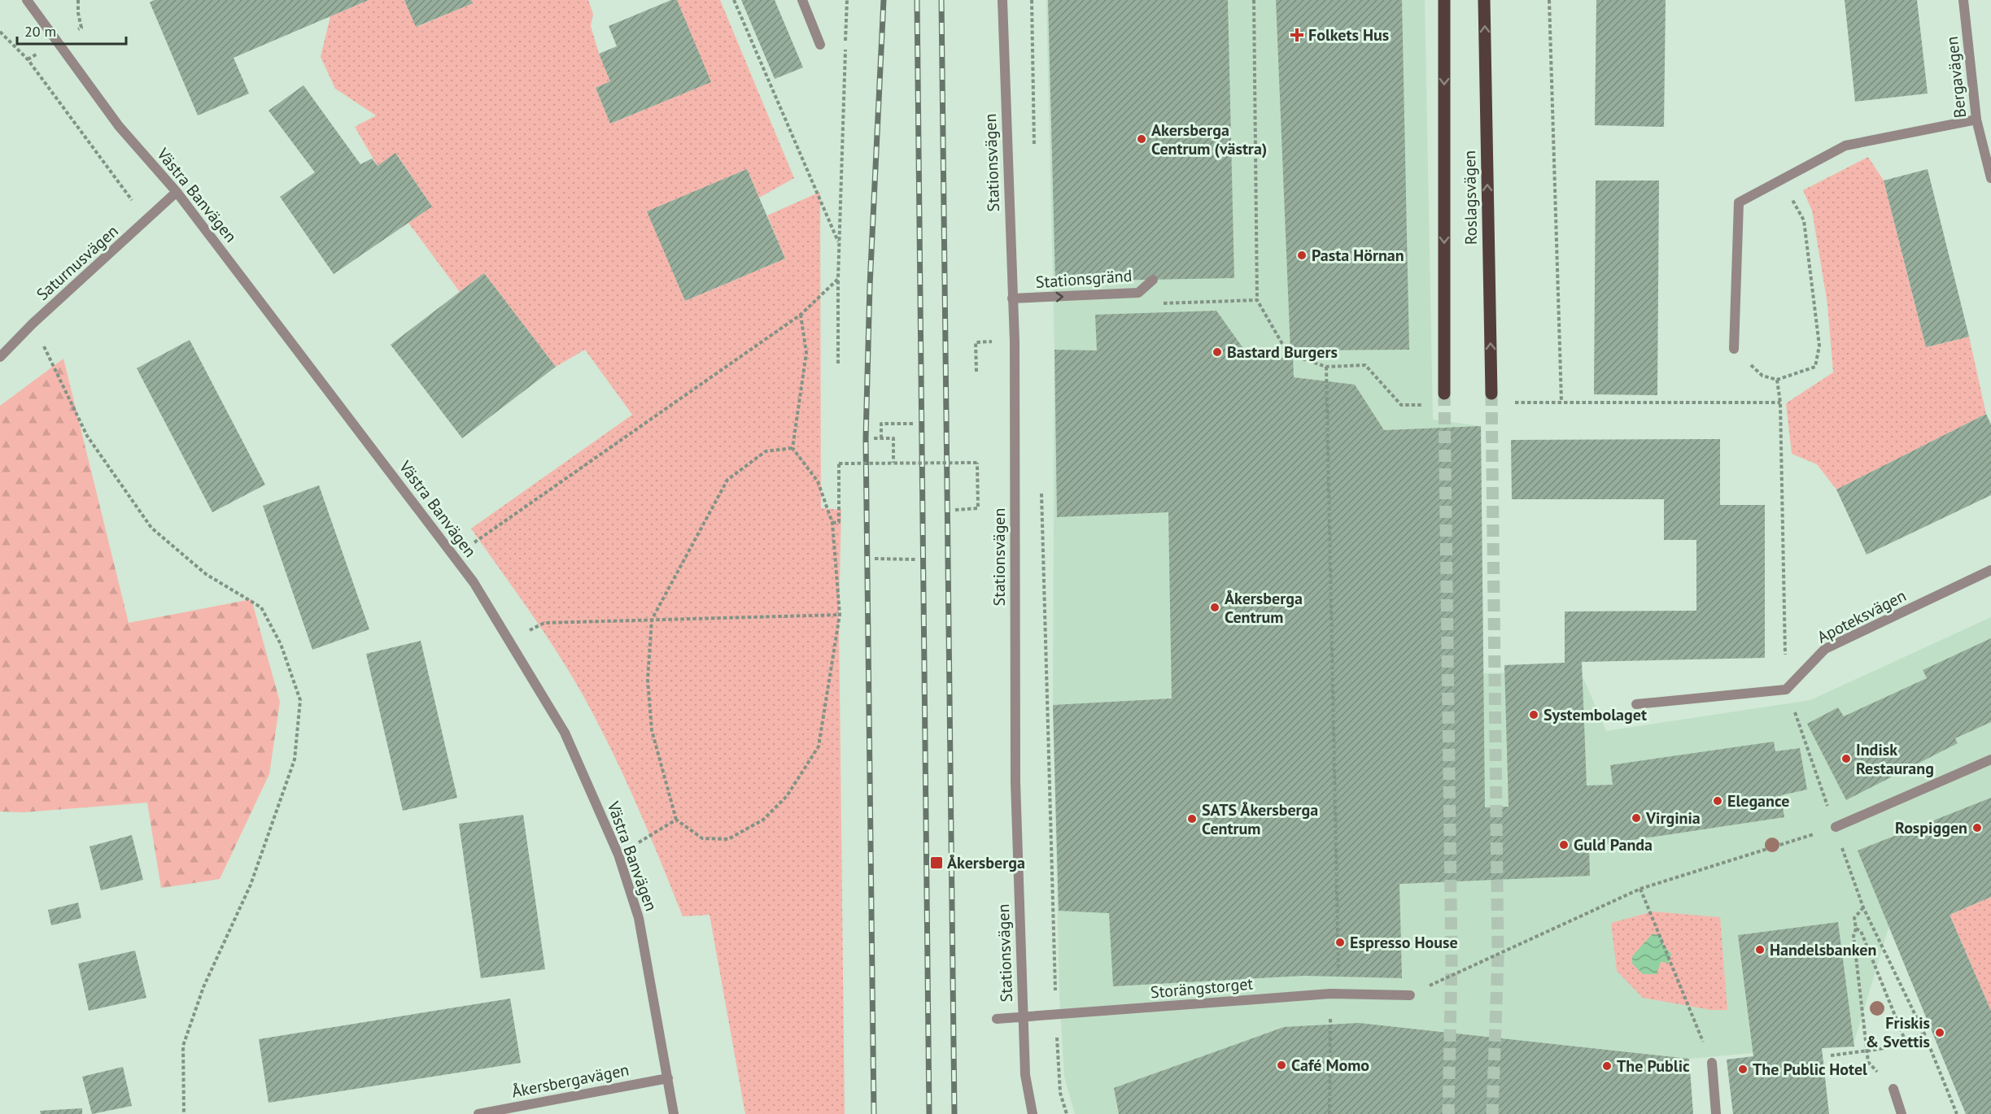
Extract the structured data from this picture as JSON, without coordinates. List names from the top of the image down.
{
  "streets": {
    "main road": ["Roslagsvägen"],
    "street": [
      "Bergavägen",
      "Stationsvägen",
      "Västra Banvägen",
      "Saturnusvägen",
      "Stationsgränd",
      "Apoteksvägen",
      "Storängstorget",
      "Åkersbergavägen"
    ]
  },
  "crossings": [
    ["Stationsvägen", "Stationsgränd"],
    ["Stationsvägen", "Storängstorget"],
    ["Västra Banvägen", "Saturnusvägen"],
    ["Västra Banvägen", "Åkersbergavägen"]
  ],
  "one_way": ["Stationsgränd"],
  "places": {
    "health": ["Folkets Hus"],
    "other": [
      "Akersberga Centrum (västra)",
      "Pasta Hörnan",
      "Bastard Burgers",
      "Åkersberga Centrum",
      "Systembolaget",
      "Indisk Restaurang",
      "Elegance",
      "Virginia",
      "SATS Åkersberga Centrum",
      "Rospiggen",
      "Guld Panda",
      "Espresso House",
      "Handelsbanken",
      "Friskis & Svettis",
      "Café Momo",
      "The Public",
      "The Public Hotel"
    ],
    "transit": ["Åkersberga"]
  },
  "scale_bar": "20 m"
}
